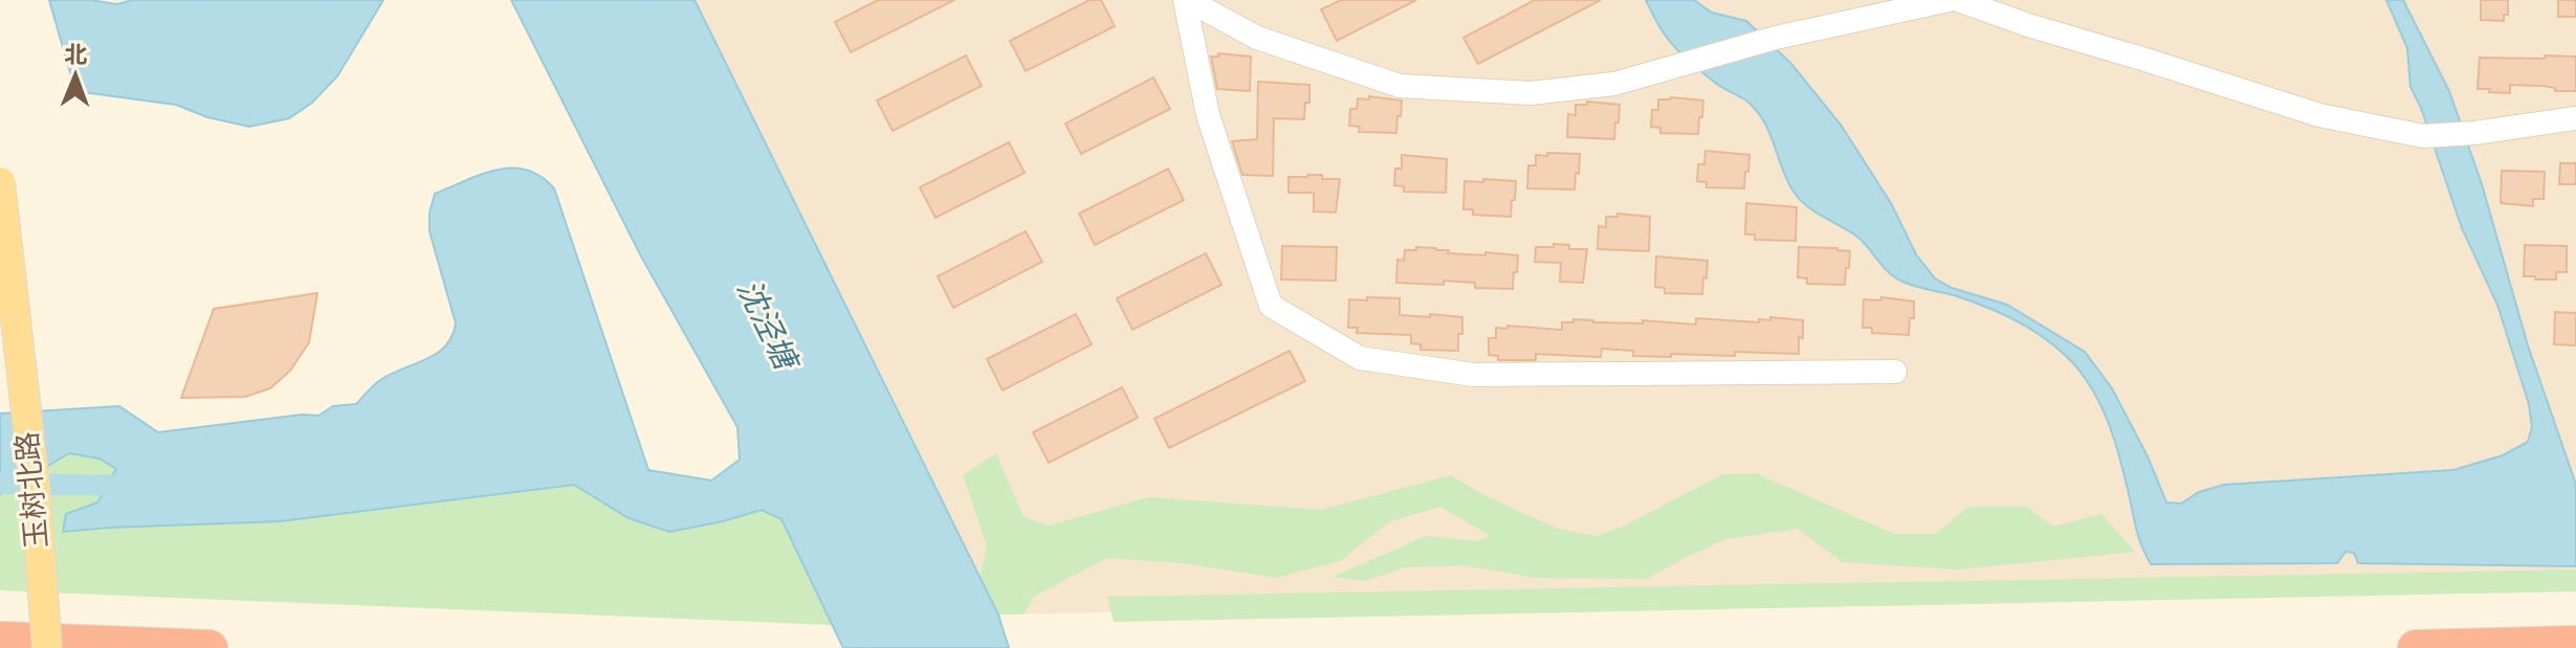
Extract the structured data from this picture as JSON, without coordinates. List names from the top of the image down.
{
  "streets": {
    "main road": ["玉树北路"]
  },
  "water": ["沈泾塘"],
  "north": "top"
}
